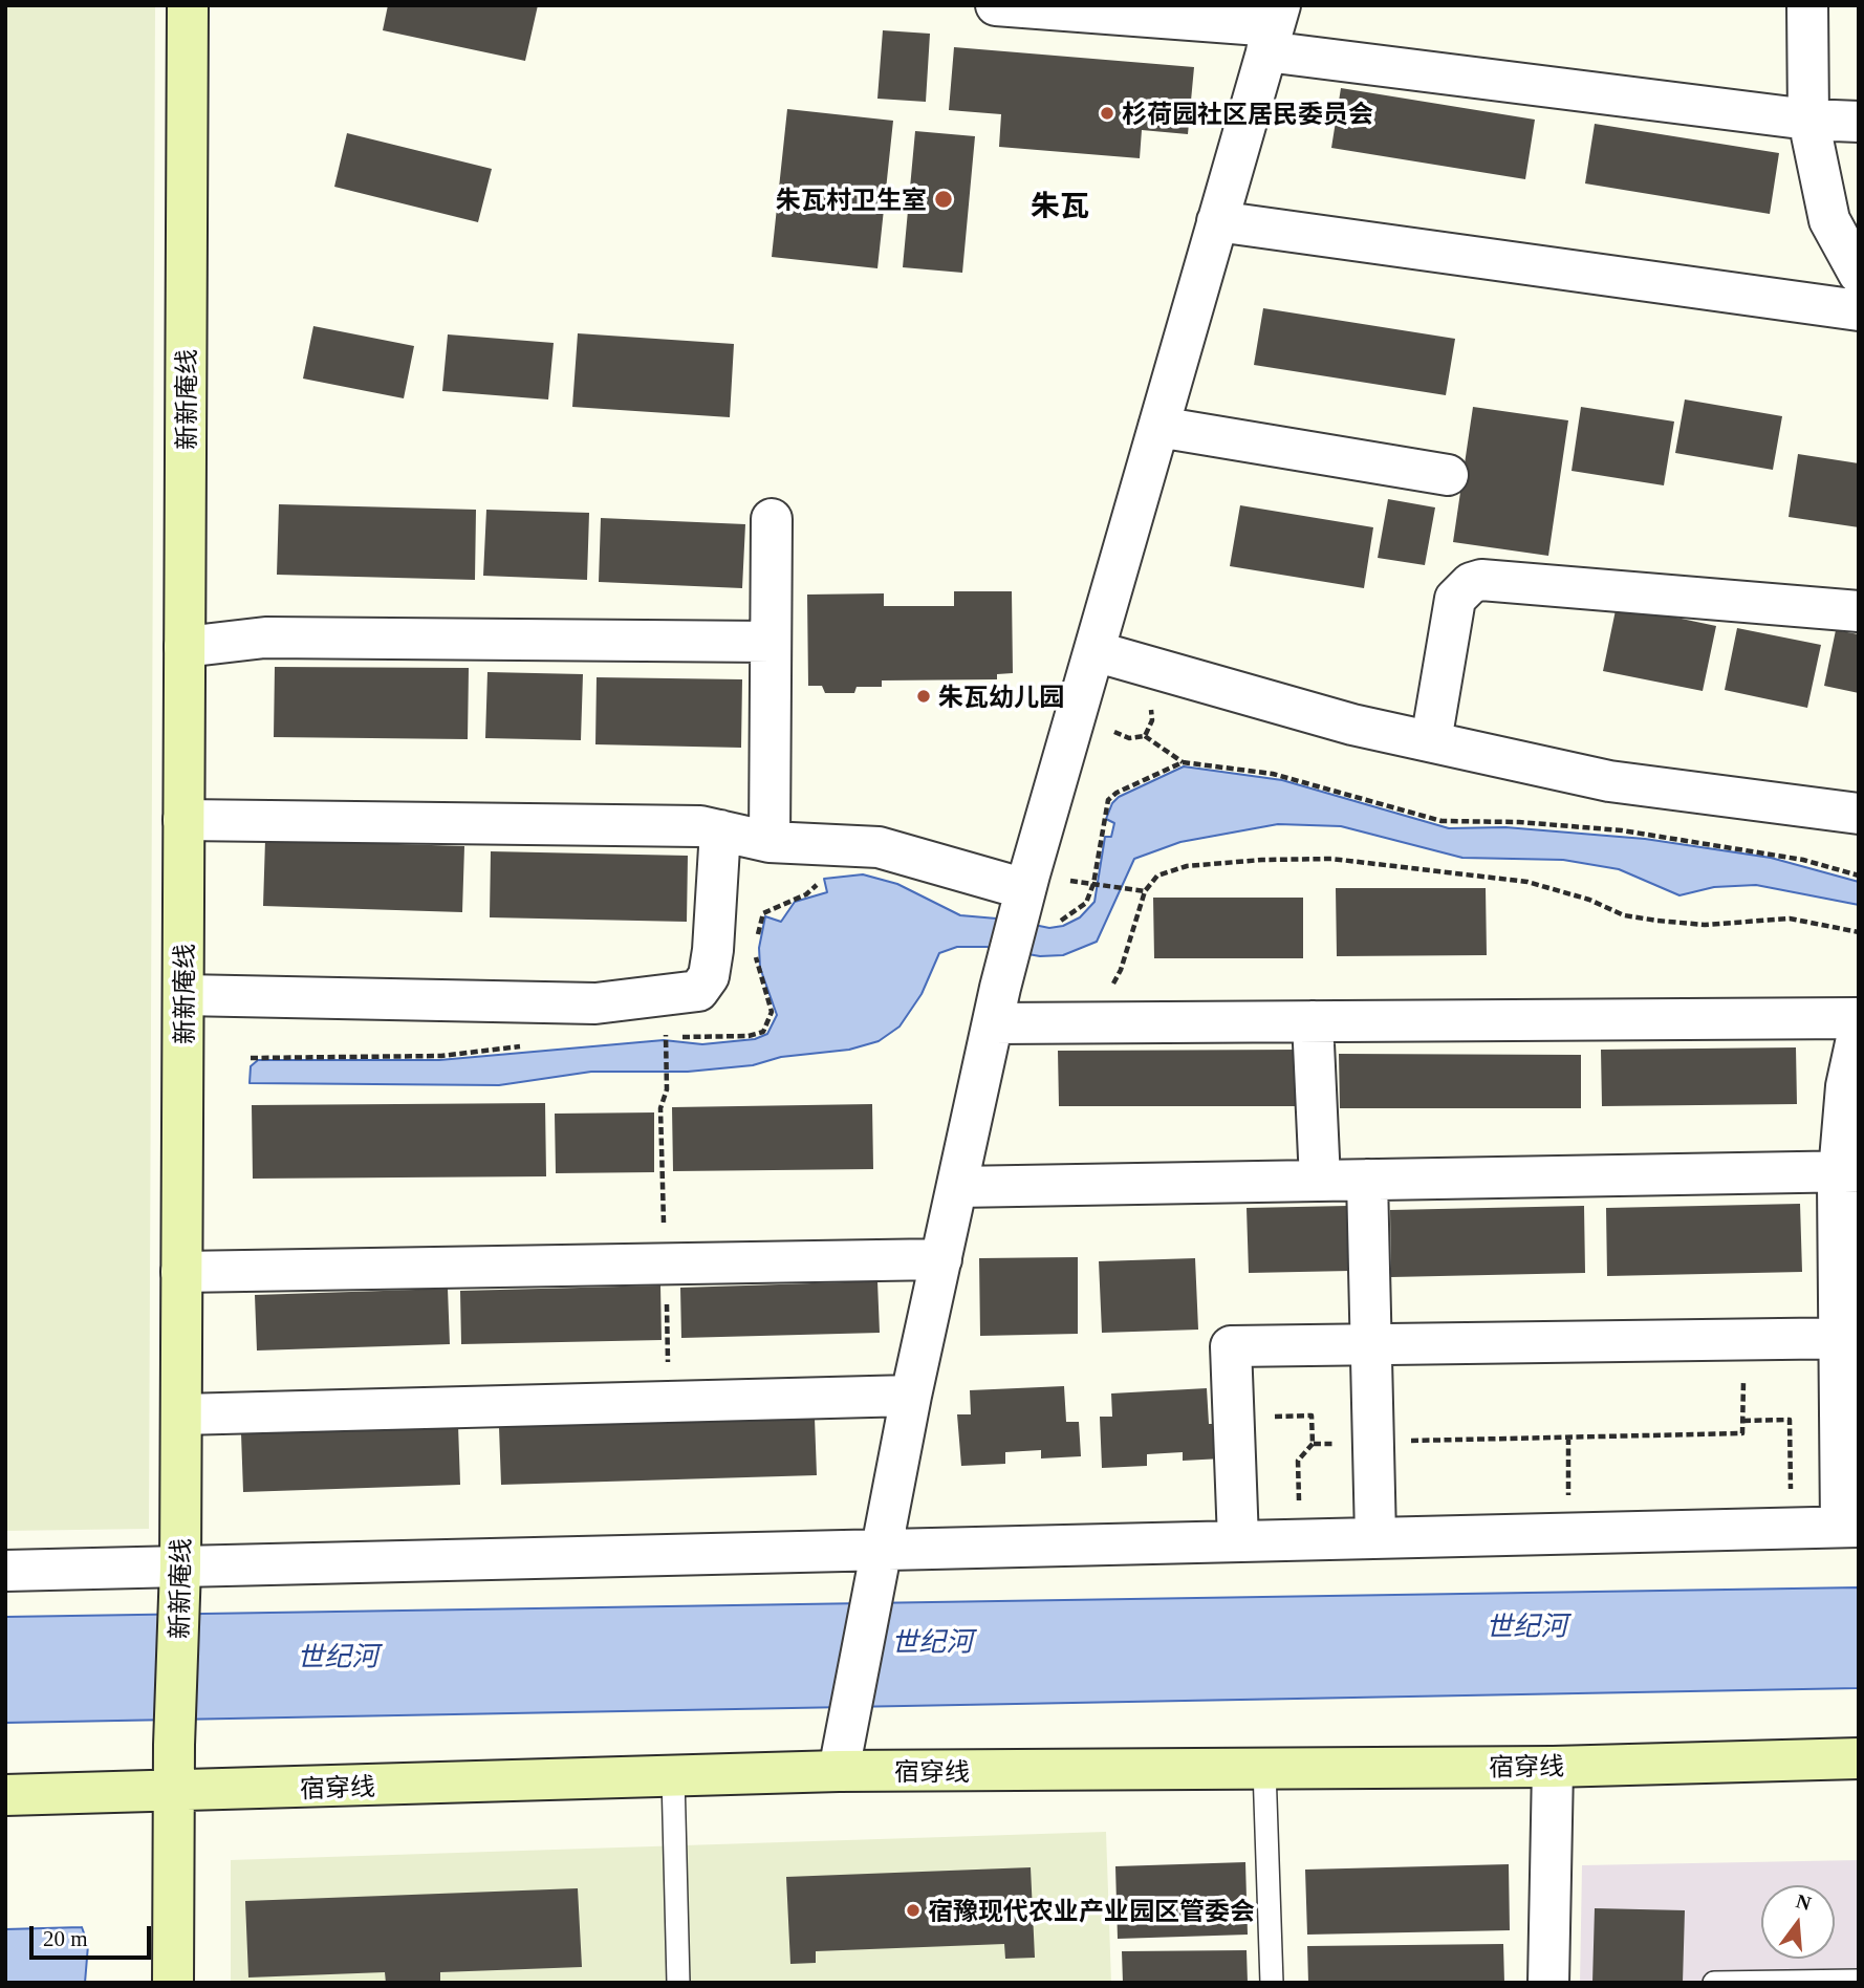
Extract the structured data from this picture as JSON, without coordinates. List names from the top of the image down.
{
  "streets": {
    "street": ["新新庵线", "宿穿线"]
  },
  "crossings": [
    ["新新庵线", "宿穿线"]
  ],
  "districts": ["朱瓦"],
  "water": ["世纪河"],
  "places": [
    "杉荷园社区居民委员会",
    "朱瓦村卫生室",
    "朱瓦幼儿园",
    "宿豫现代农业产业园区管委会"
  ],
  "scale_bar": "20 m",
  "north": "top"
}
